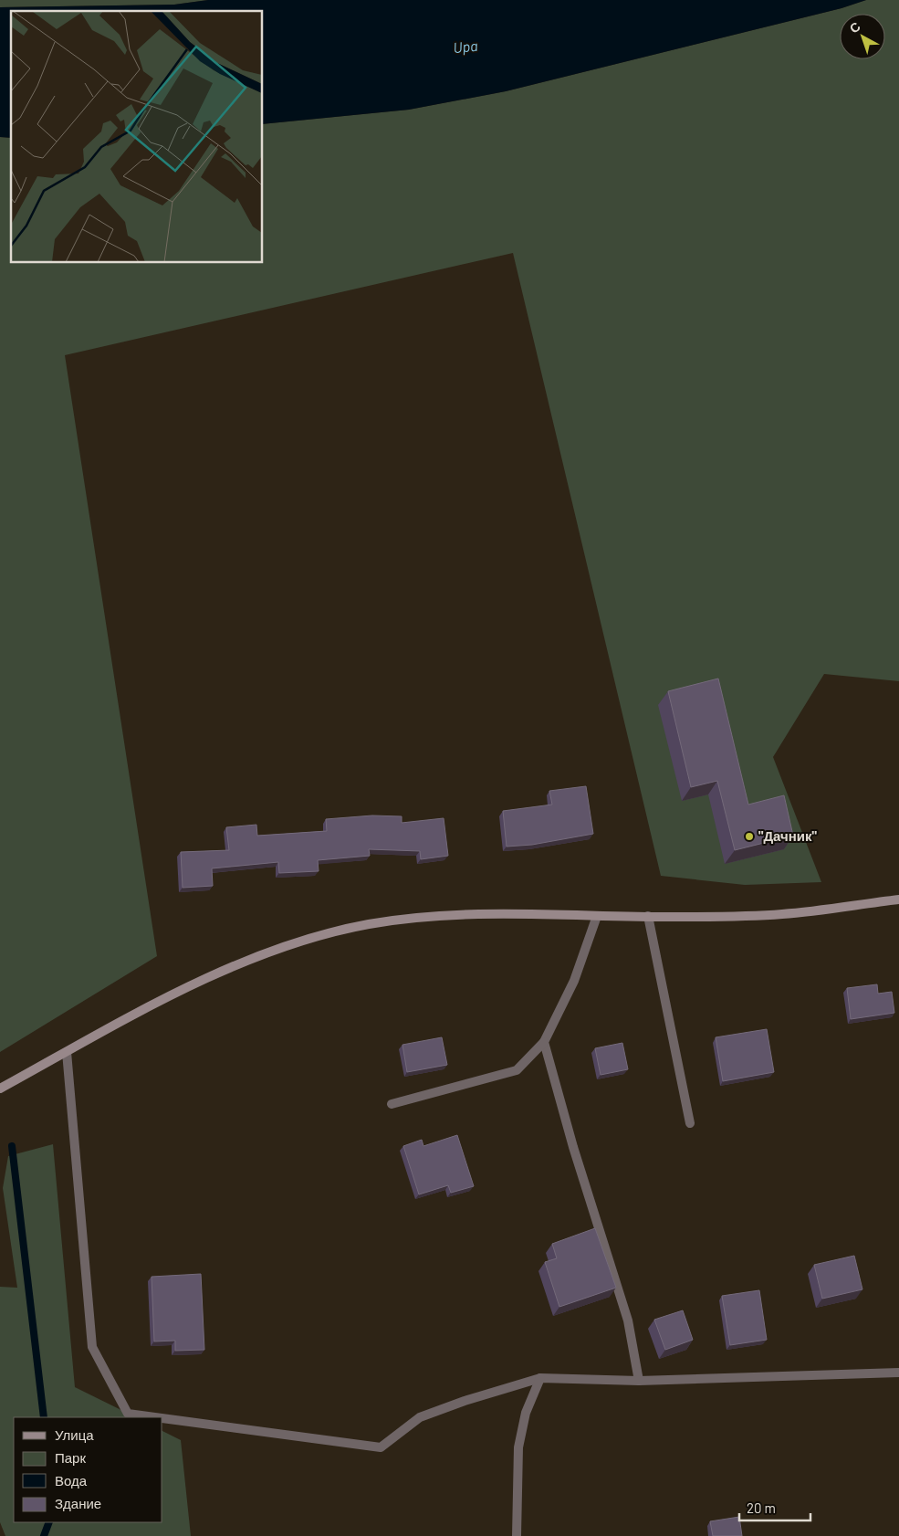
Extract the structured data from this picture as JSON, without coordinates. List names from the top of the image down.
{
  "water": ["Upa"],
  "places": ["\"Дачник\""],
  "legend": [
    "Улица",
    "Парк",
    "Вода",
    "Здание"
  ],
  "scale_bar": "20 m",
  "north": "top left"
}
